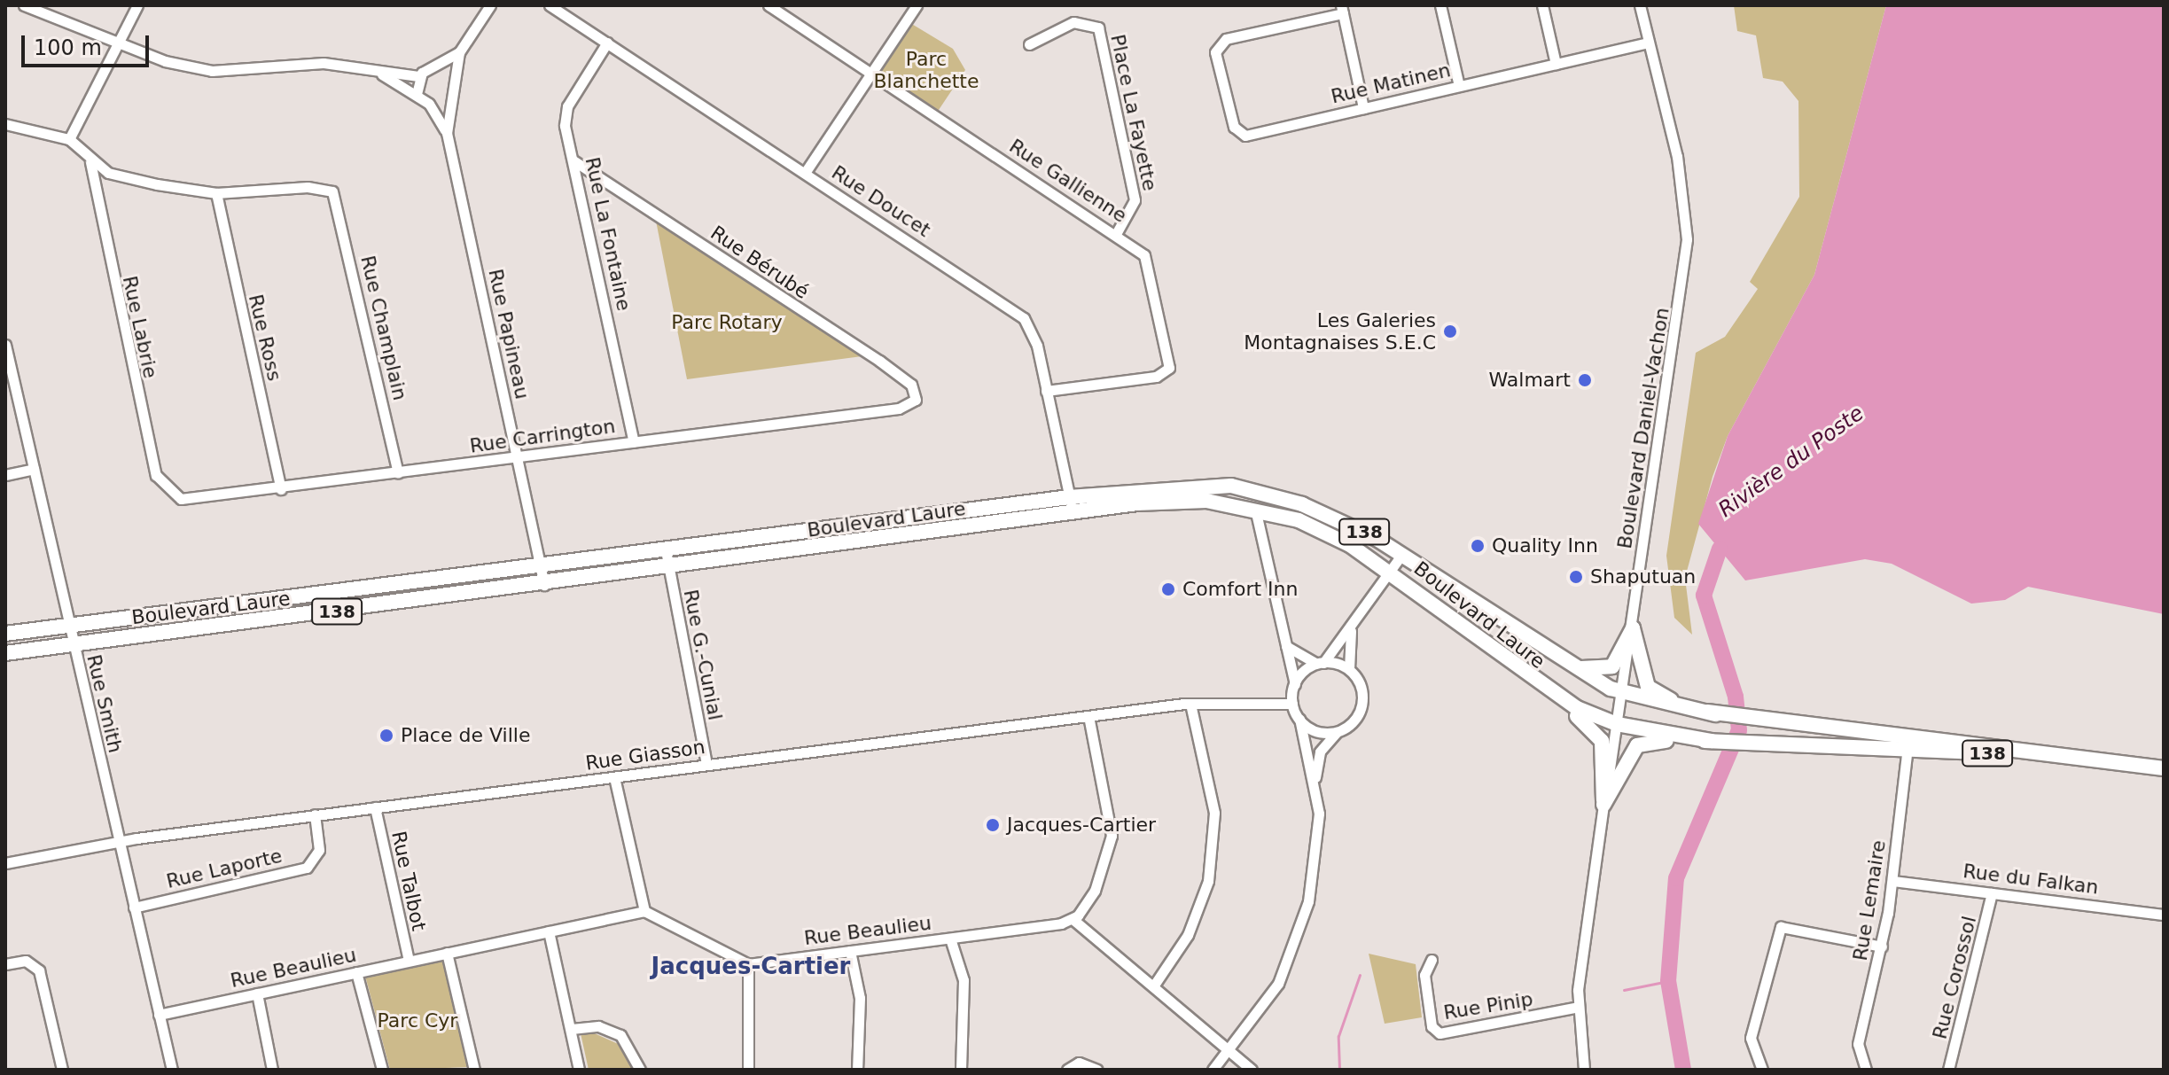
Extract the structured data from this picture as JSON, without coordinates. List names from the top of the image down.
{
  "streets": {
    "highway": ["Boulevard Laure", "138"],
    "street": [
      "Rue Matinen",
      "Place La Fayette",
      "Rue Gallienne",
      "Rue Doucet",
      "Rue La Fontaine",
      "Rue Bérubé",
      "Rue Labrie",
      "Rue Champlain",
      "Rue Papineau",
      "Rue Ross",
      "Boulevard Daniel-Vachon",
      "Rue Carrington",
      "Rue G.-Cunial",
      "Rue Smith",
      "Rue Giasson",
      "Rue Laporte",
      "Rue du Falkan",
      "Rue Talbot",
      "Rue Lemaire",
      "Rue Beaulieu",
      "Rue Corossol",
      "Rue Pinip"
    ]
  },
  "crossings": [
    ["Rue Matinen", "Boulevard Daniel-Vachon"],
    ["Place La Fayette", "Rue Gallienne"],
    ["Rue Gallienne", "Rue Doucet"],
    ["Rue Doucet", "Rue La Fontaine"],
    ["Rue Doucet", "Boulevard Laure"],
    ["Rue La Fontaine", "Rue Bérubé"],
    ["Rue La Fontaine", "Rue Carrington"],
    ["Rue Bérubé", "Rue Carrington"],
    ["Rue Labrie", "Rue Carrington"],
    ["Rue Champlain", "Rue Ross"],
    ["Rue Champlain", "Rue Carrington"],
    ["Rue Papineau", "Rue Carrington"],
    ["Rue Papineau", "Boulevard Laure"],
    ["Rue Ross", "Rue Carrington"],
    ["Boulevard Daniel-Vachon", "Boulevard Laure"],
    ["Boulevard Daniel-Vachon", "Rue Pinip"],
    ["Boulevard Laure", "138"],
    ["Boulevard Laure", "Rue G.-Cunial"],
    ["Boulevard Laure", "Rue Smith"],
    ["138", "Rue Lemaire"],
    ["Rue G.-Cunial", "Rue Giasson"],
    ["Rue Smith", "Rue Giasson"],
    ["Rue Smith", "Rue Laporte"],
    ["Rue Smith", "Rue Beaulieu"],
    ["Rue Giasson", "Rue Laporte"],
    ["Rue Giasson", "Rue Talbot"],
    ["Rue du Falkan", "Rue Lemaire"],
    ["Rue du Falkan", "Rue Corossol"],
    ["Rue Talbot", "Rue Beaulieu"]
  ],
  "districts": ["Jacques-Cartier"],
  "water": ["Rivière du Poste"],
  "parks": ["Parc Blanchette", "Parc Rotary", "Parc Cyr"],
  "places": [
    "Les Galeries Montagnaises S.E.C",
    "Walmart",
    "Quality Inn",
    "Shaputuan",
    "Comfort Inn",
    "Place de Ville",
    "Jacques-Cartier"
  ],
  "scale_bar": "100 m"
}
